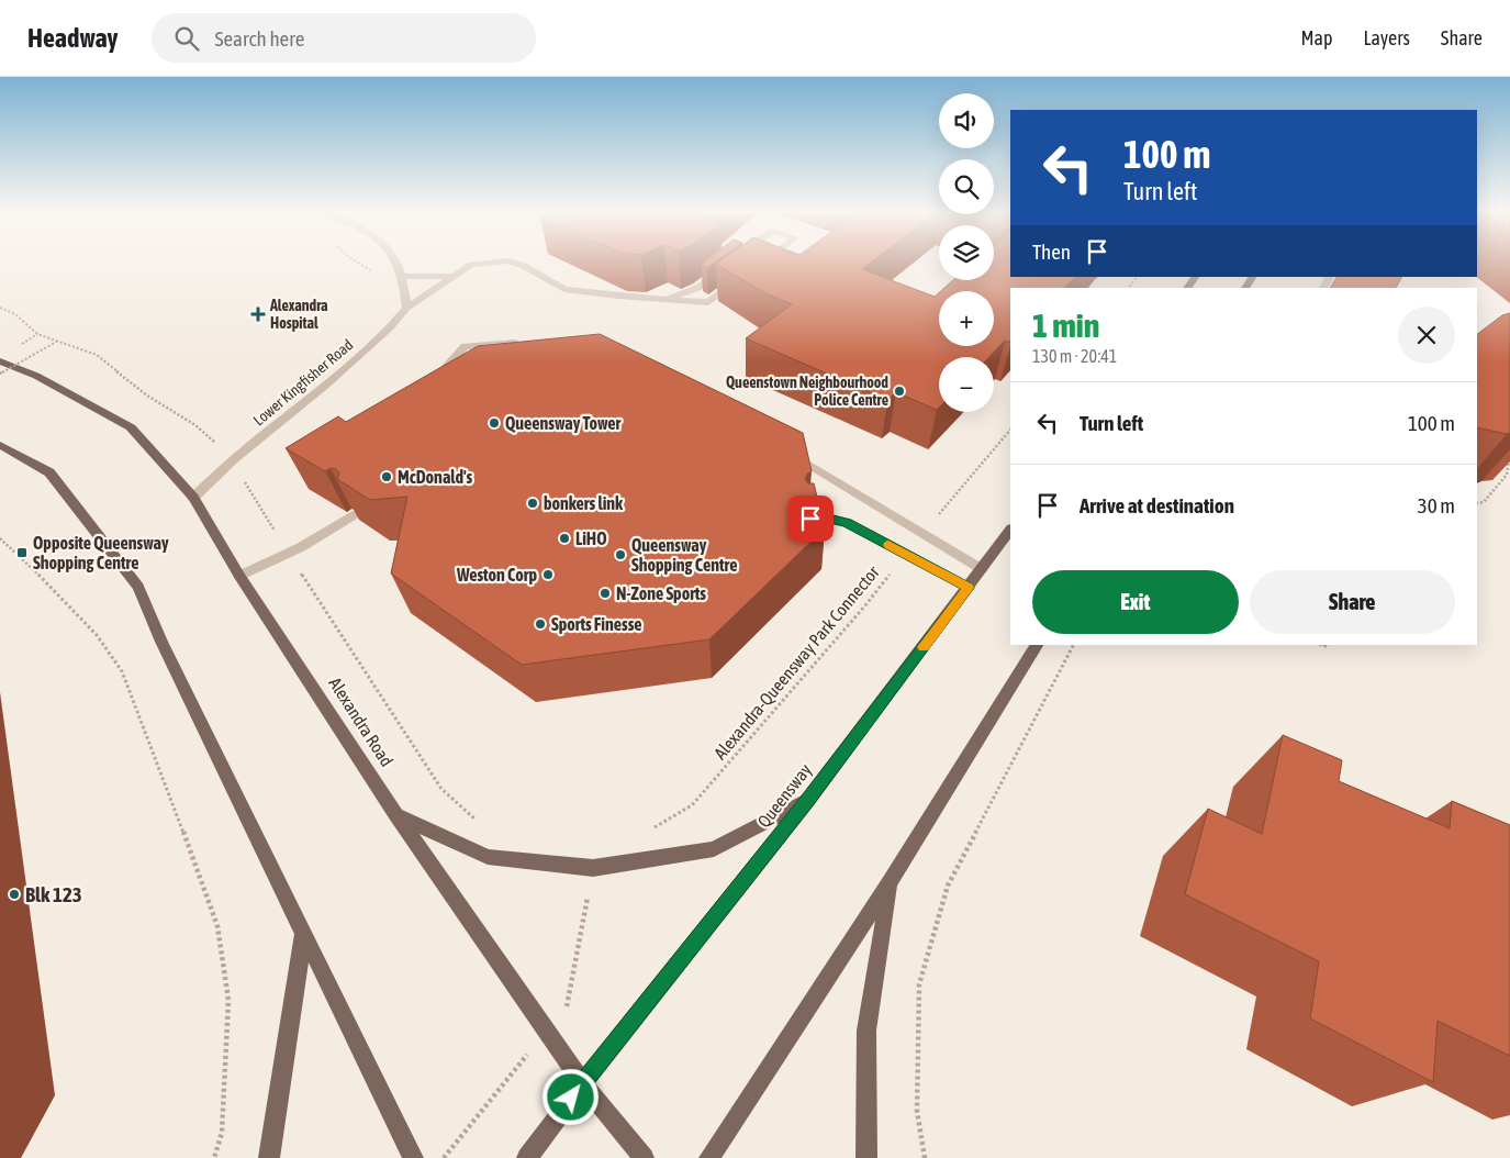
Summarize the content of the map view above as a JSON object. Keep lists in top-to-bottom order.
{
  "streets": {
    "main road": ["Alexandra Road", "Queensway"],
    "lane": ["Lower Kingfisher Road"],
    "path": ["Alexandra-Queensway Park Connector"]
  },
  "crossings": [
    ["Lower Kingfisher Road", "Alexandra Road"],
    ["Alexandra Road", "Queensway"]
  ],
  "places": {
    "health": ["Alexandra Hospital"],
    "other": [
      "Queenstown Neighbourhood Police Centre",
      "Queensway Tower",
      "McDonald's",
      "bonkers link",
      "LiHO",
      "Queensway Shopping Centre",
      "Weston Corp",
      "N-Zone Sports",
      "Sports Finesse",
      "Blk 123"
    ],
    "transit": ["Opposite Queensway Shopping Centre"]
  },
  "page": {
    "header": "Headway",
    "search": "Search here",
    "nav": ["Map", "Layers", "Share"],
    "map_buttons": ["+", "−"],
    "turn": ["100 m", "Turn left"],
    "then": "Then",
    "heading": ["1 min", "130 m · 20:41"],
    "list": [
      {
        "name": "Turn left",
        "value": "100 m"
      },
      {
        "name": "Arrive at destination",
        "value": "30 m"
      }
    ],
    "buttons": ["Exit", "Share"]
  }
}
